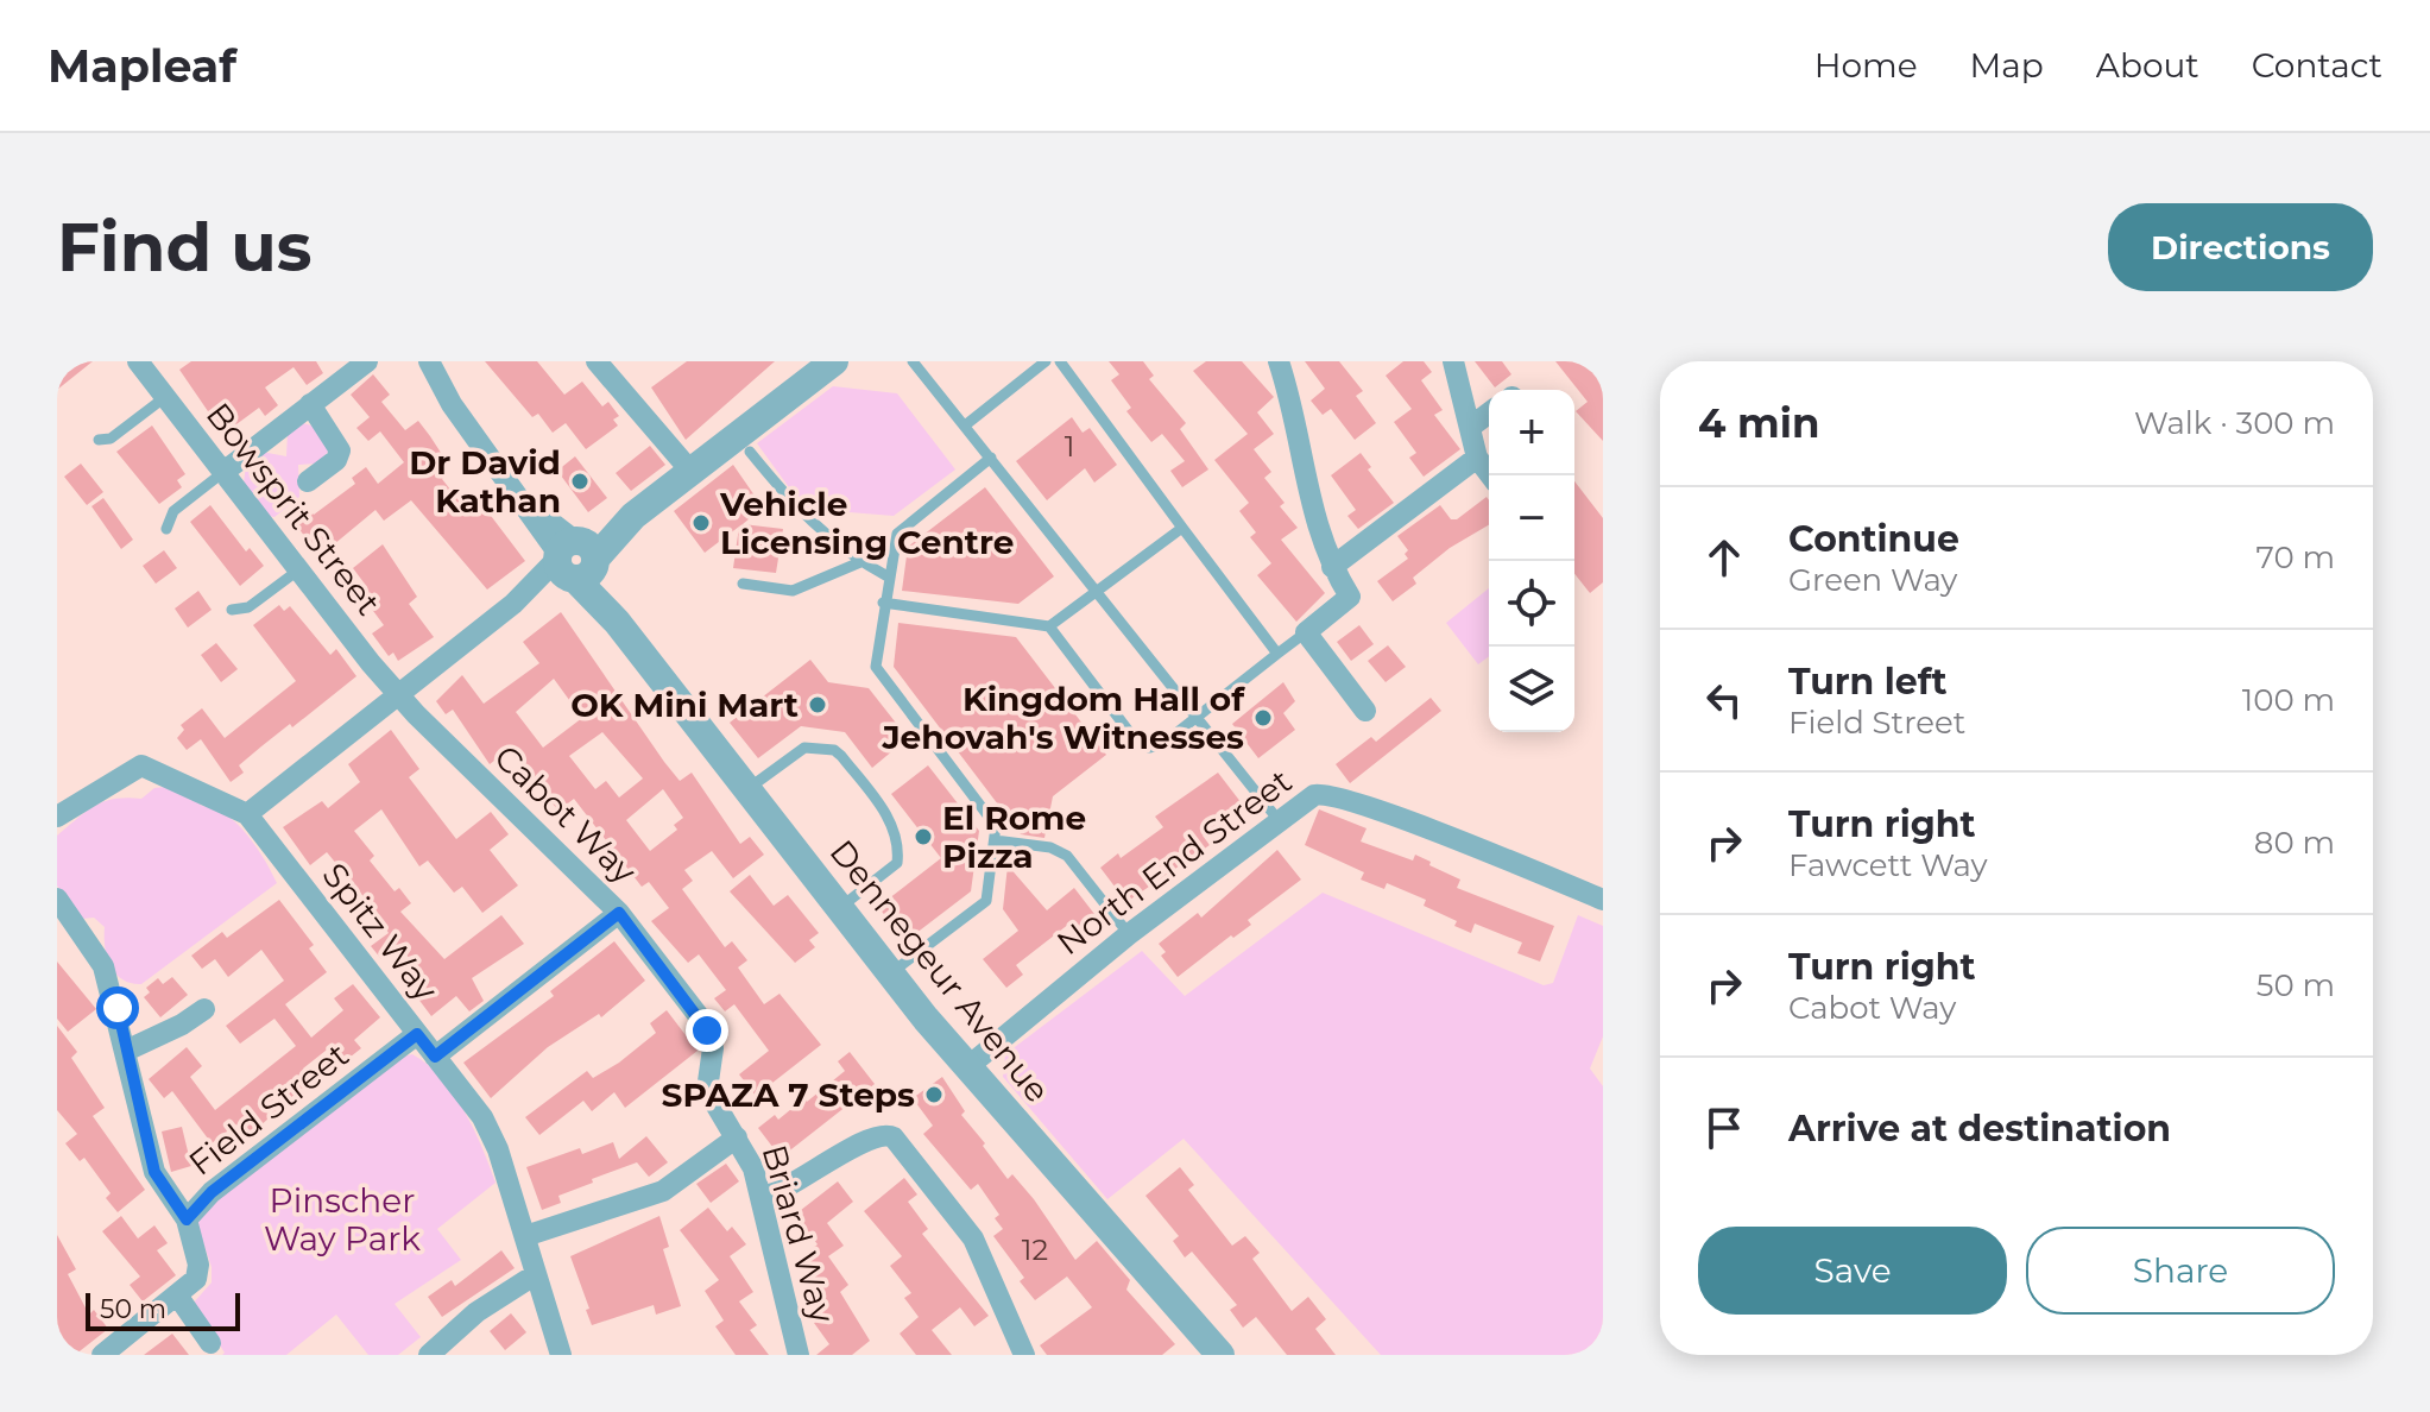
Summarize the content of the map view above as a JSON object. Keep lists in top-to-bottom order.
{
  "streets": {
    "street": [
      "Bowsprit Street",
      "Cabot Way",
      "North End Street",
      "Spitz Way",
      "Dennegeur Avenue",
      "Field Street",
      "Briard Way"
    ]
  },
  "crossings": [
    ["Bowsprit Street", "Cabot Way"],
    ["Cabot Way", "Briard Way"],
    ["North End Street", "Dennegeur Avenue"],
    ["Spitz Way", "Field Street"],
    ["Spitz Way", "Briard Way"]
  ],
  "parks": ["Pinscher Way Park"],
  "places": [
    "Dr David Kathan",
    "Vehicle Licensing Centre",
    "OK Mini Mart",
    "Kingdom Hall of Jehovah's Witnesses",
    "El Rome Pizza",
    "SPAZA 7 Steps"
  ],
  "house_numbers": ["1", "12"],
  "scale_bar": "50 m",
  "page": {
    "header": "Mapleaf",
    "nav": [
      "Home",
      "Map",
      "About",
      "Contact"
    ],
    "buttons": [
      "Directions",
      ["Save", "Share"]
    ],
    "title": "Find us",
    "heading": ["4 min", "Walk · 300 m"],
    "map_buttons": ["+", "−"],
    "list": [
      ["Continue", "Green Way", "70 m"],
      ["Turn left", "Field Street", "100 m"],
      ["Turn right", "Fawcett Way", "80 m"],
      ["Turn right", "Cabot Way", "50 m"],
      "Arrive at destination"
    ],
    "scale": "50 m"
  }
}
